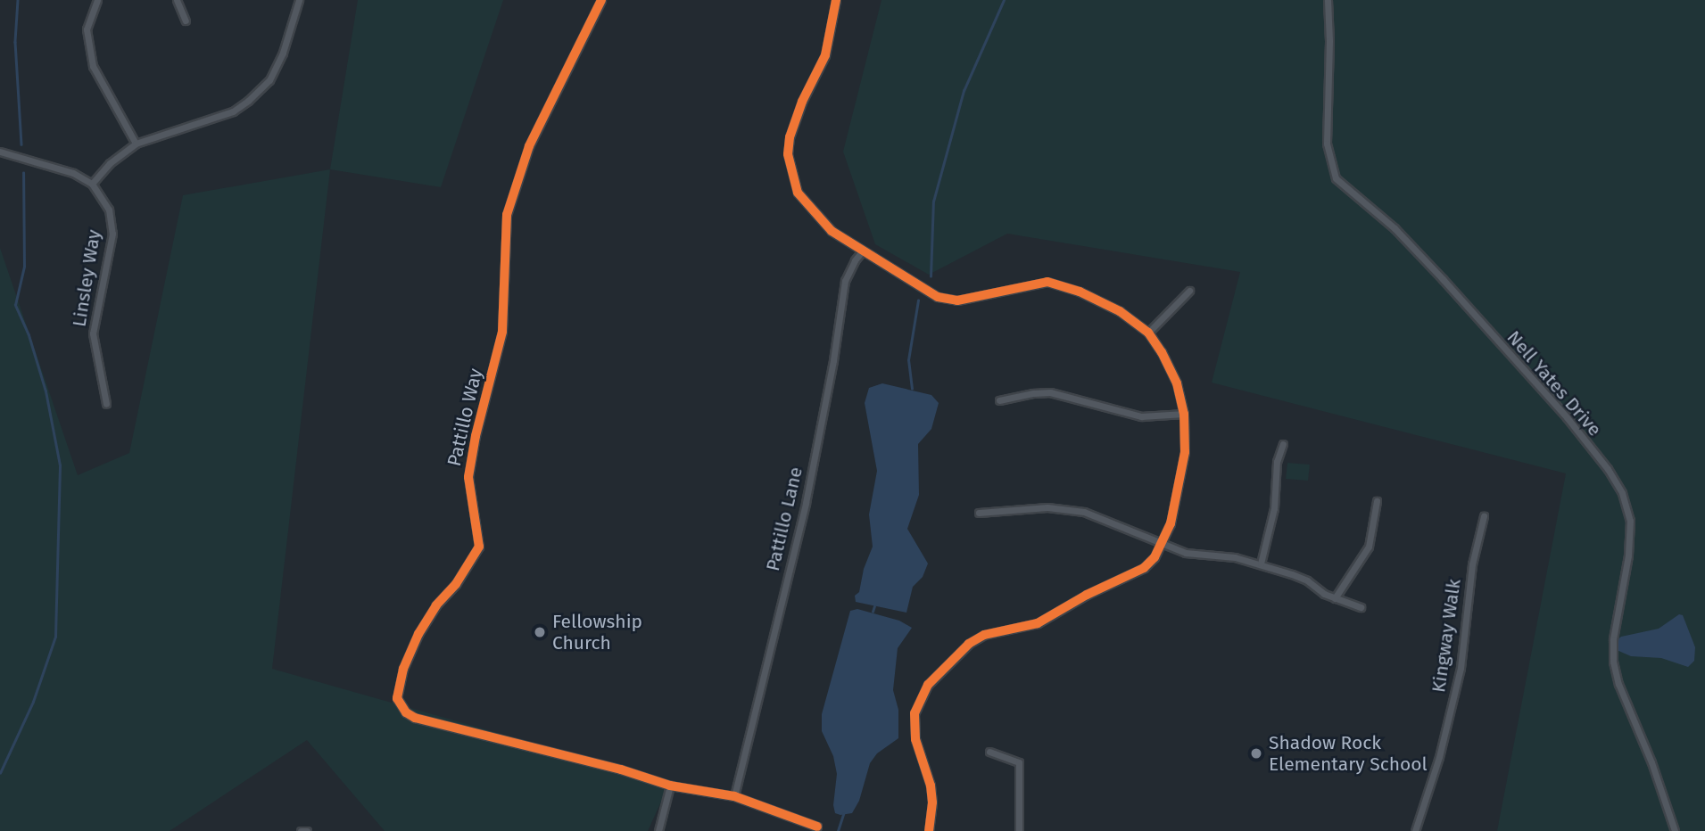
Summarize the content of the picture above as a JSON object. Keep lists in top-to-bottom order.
{
  "streets": {
    "street": [
      "Linsley Way",
      "Nell Yates Drive",
      "Pattillo Way",
      "Pattillo Lane",
      "Kingway Walk"
    ]
  },
  "places": ["Fellowship Church", "Shadow Rock Elementary School"]
}
